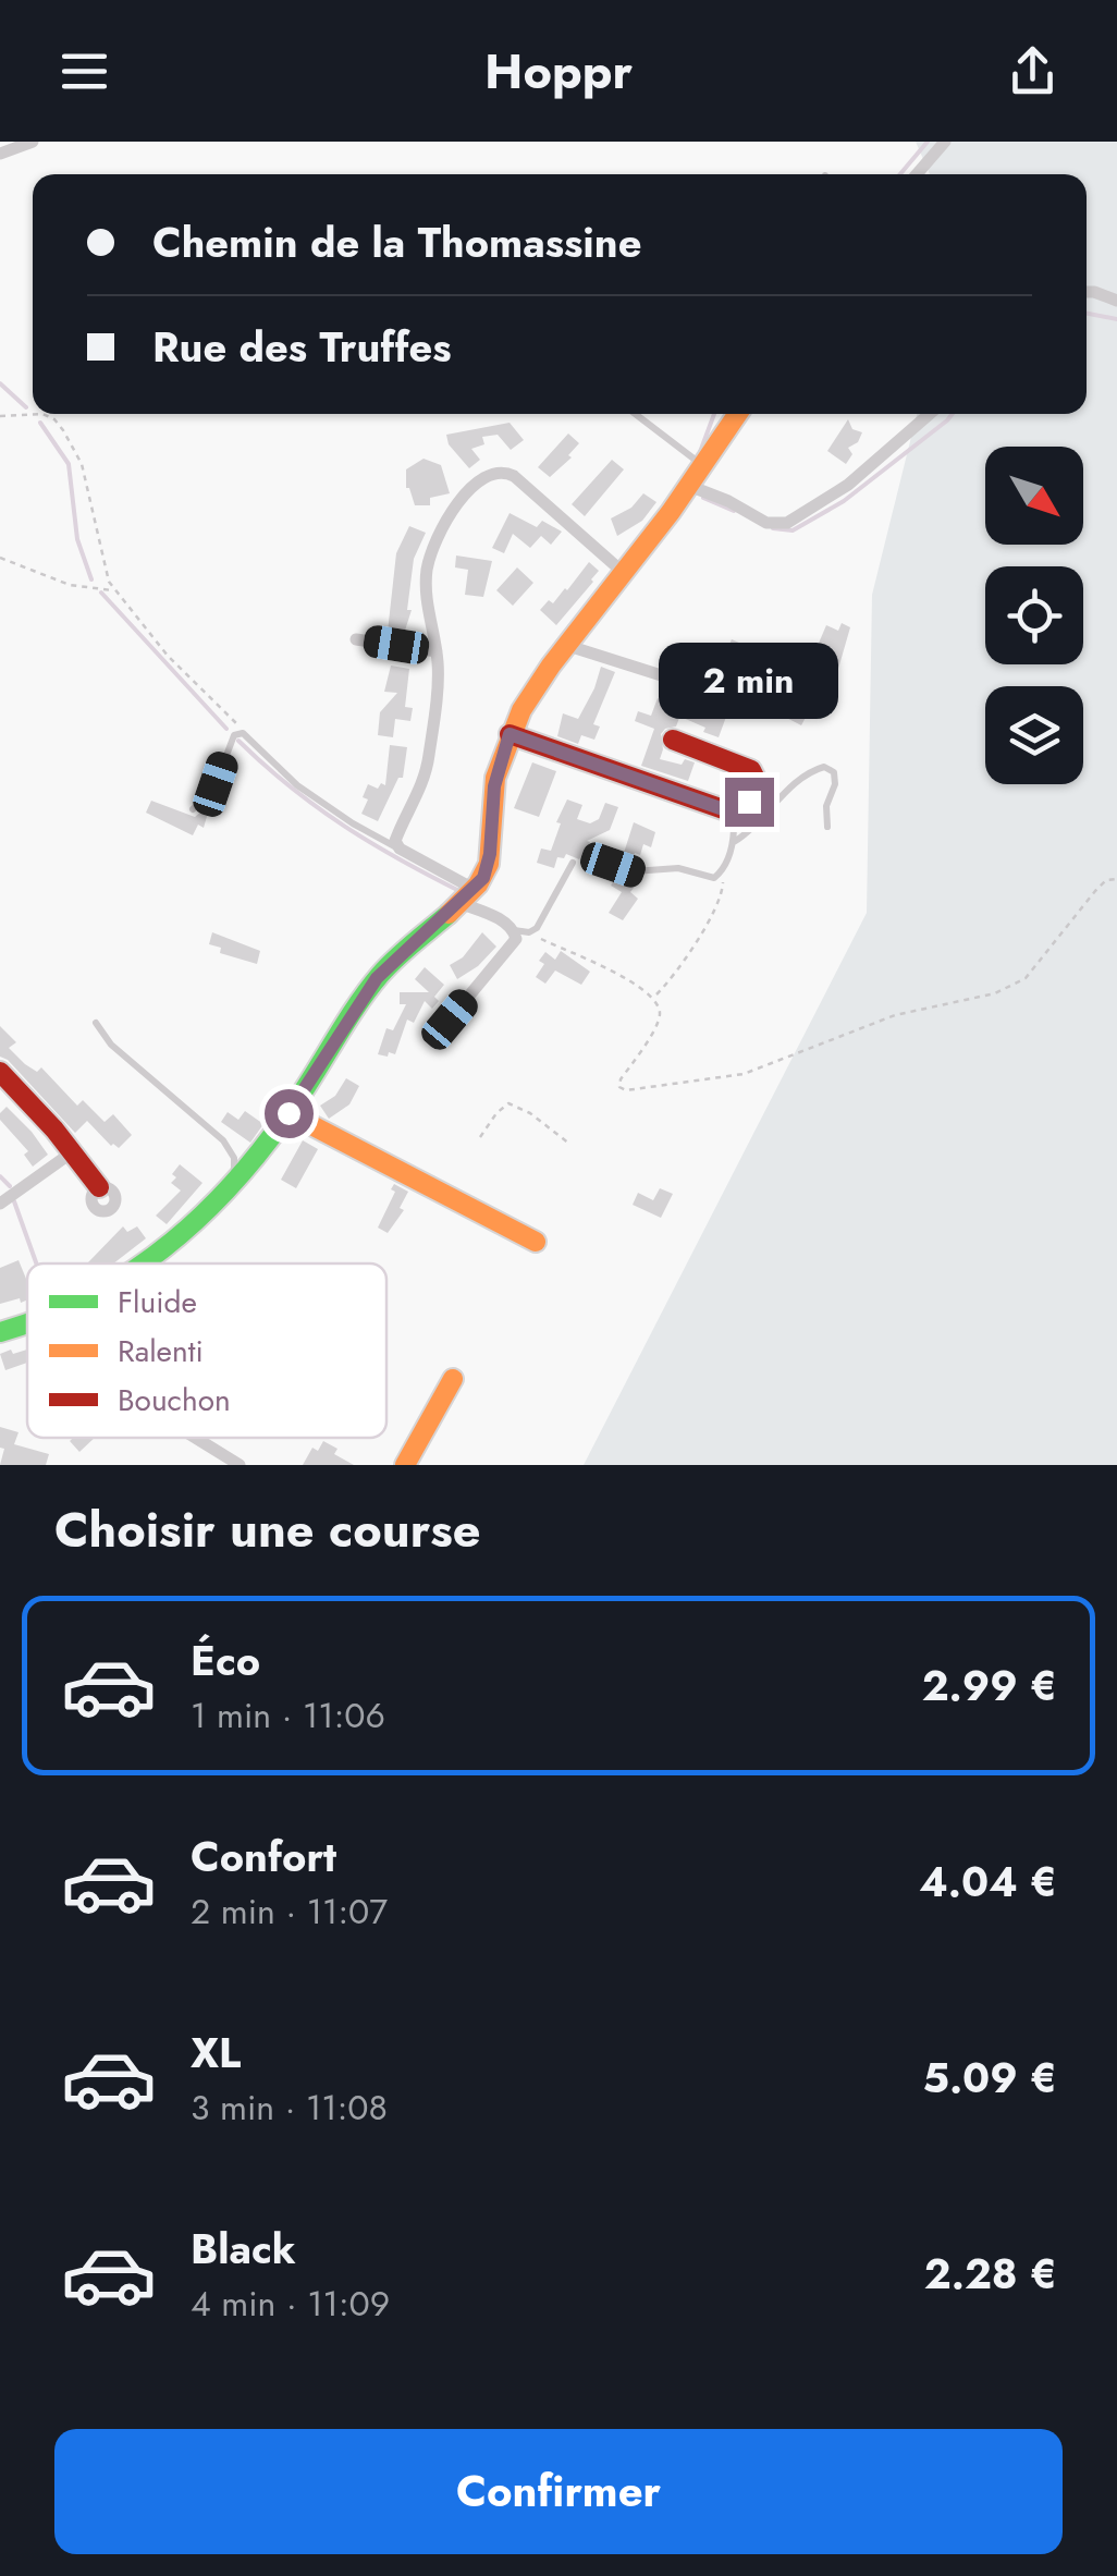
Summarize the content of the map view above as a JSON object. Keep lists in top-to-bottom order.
{
  "legend": ["Fluide", "Ralenti", "Bouchon"],
  "north": "bottom right",
  "page": {
    "header": "Hoppr",
    "banner": ["Chemin de la Thomassine", "Rue des Truffes"],
    "bubble": "2 min",
    "heading": "Choisir une course",
    "list": [
      {
        "name": "Éco",
        "note": "1 min · 11:06",
        "value": "2.99 €"
      },
      {
        "name": "Confort",
        "note": "2 min · 11:07",
        "value": "4.04 €"
      },
      {
        "name": "XL",
        "note": "3 min · 11:08",
        "value": "5.09 €"
      },
      {
        "name": "Black",
        "note": "4 min · 11:09",
        "value": "2.28 €"
      }
    ],
    "buttons": "Confirmer"
  }
}
